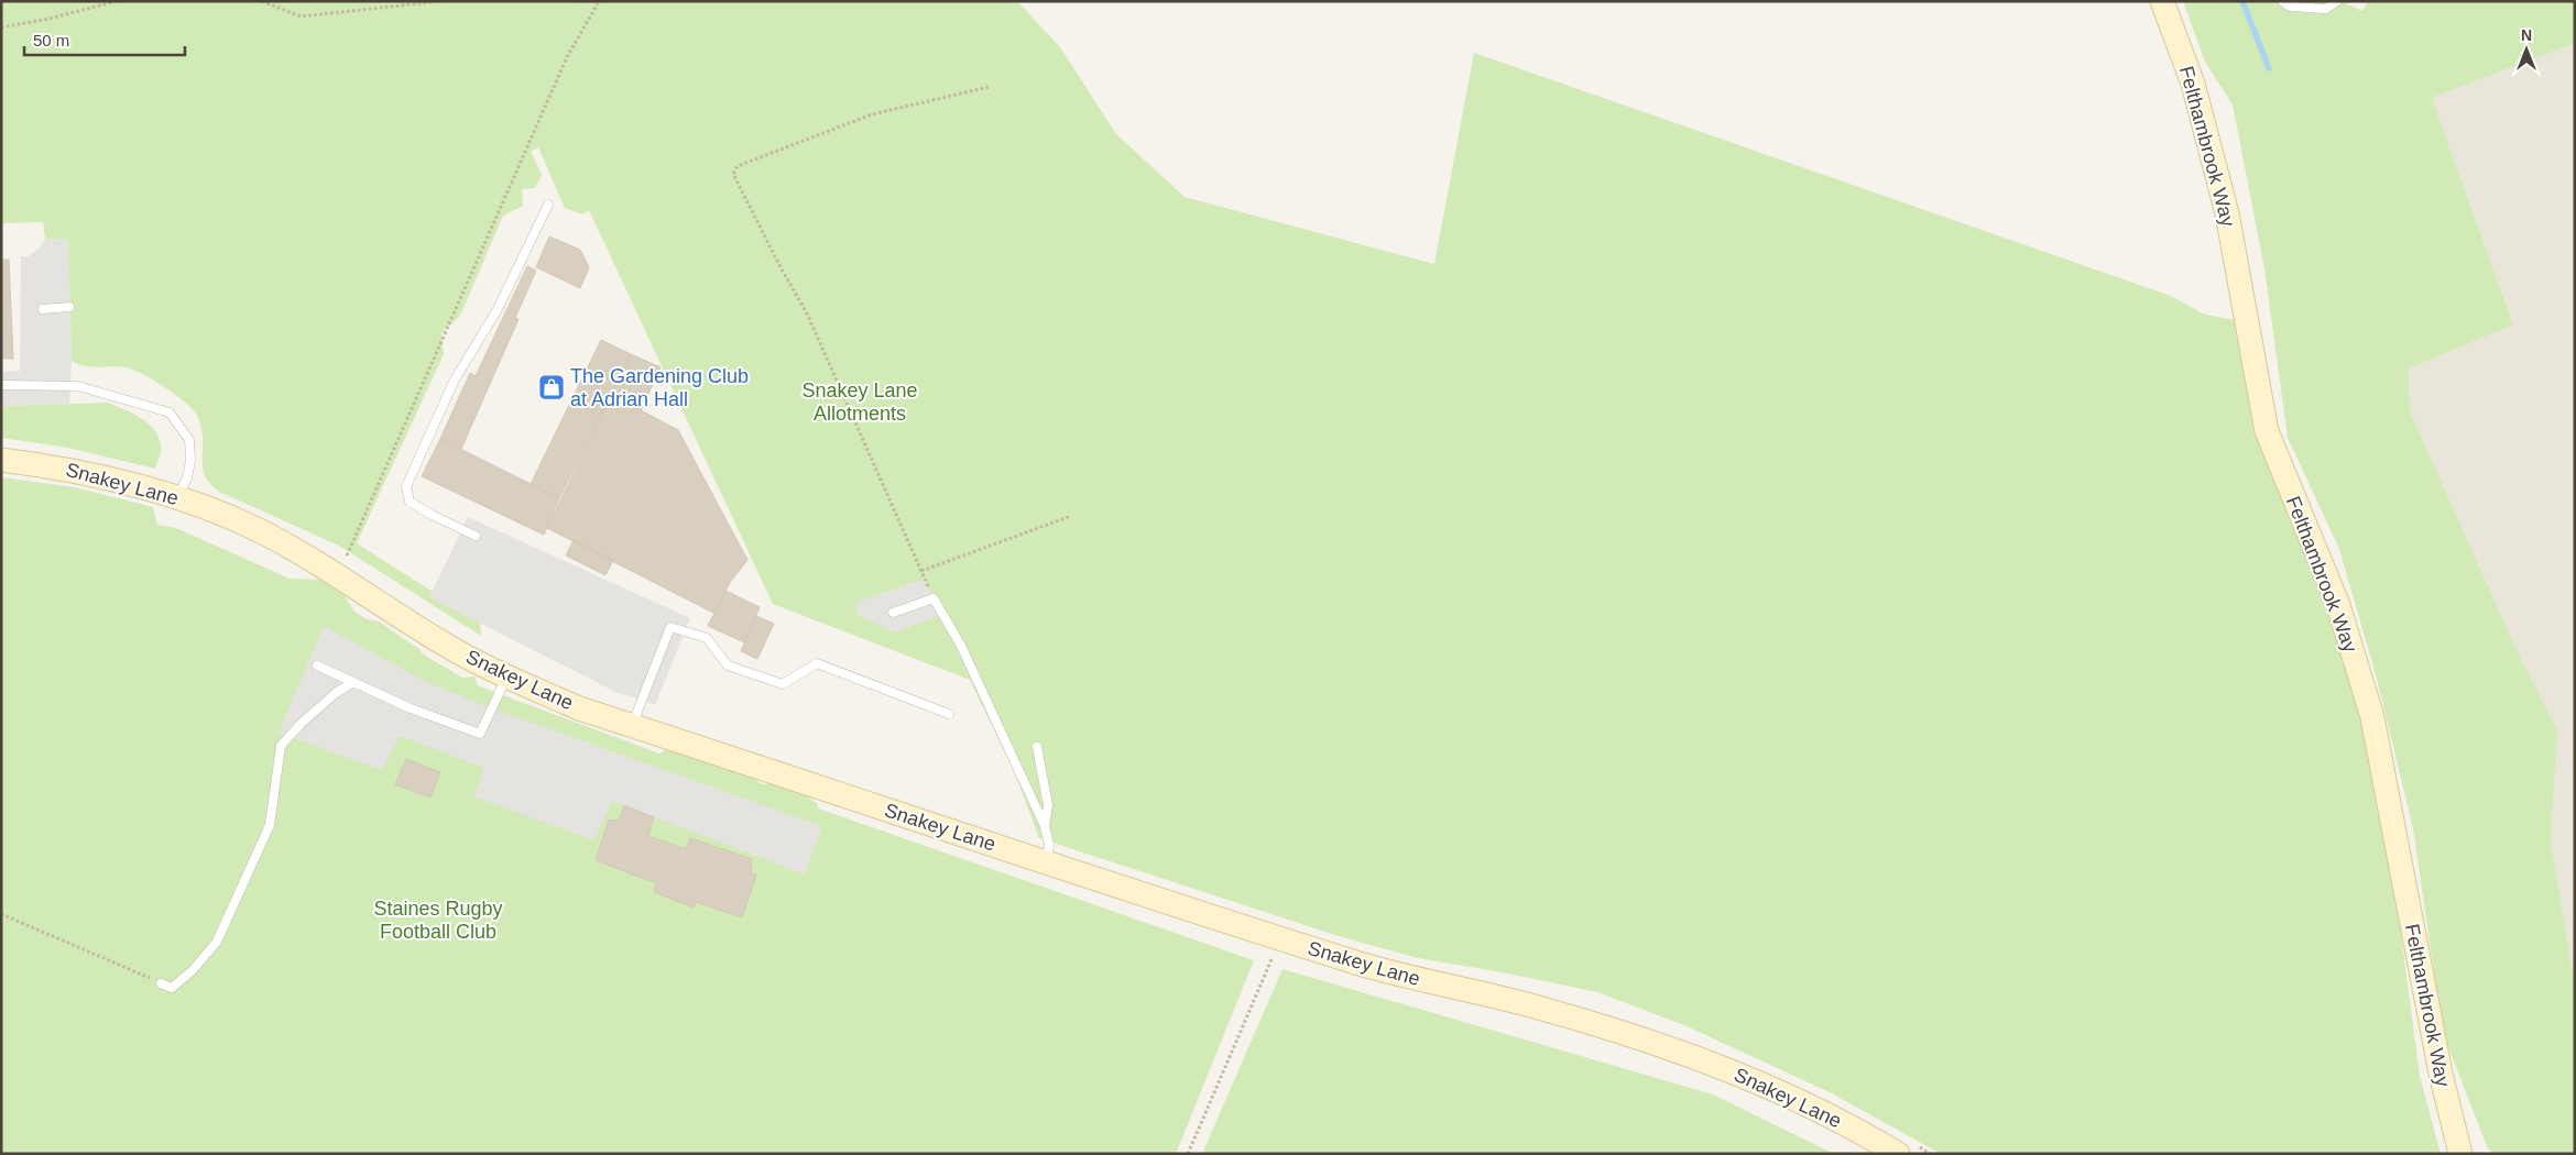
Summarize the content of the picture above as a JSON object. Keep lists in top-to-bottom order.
{
  "streets": {
    "street": ["Felthambrook Way", "Snakey Lane"]
  },
  "parks": ["Snakey Lane Allotments", "Staines Rugby Football Club"],
  "places": {
    "shop": ["The Gardening Club at Adrian Hall"]
  },
  "scale_bar": "50 m",
  "north": "top"
}
